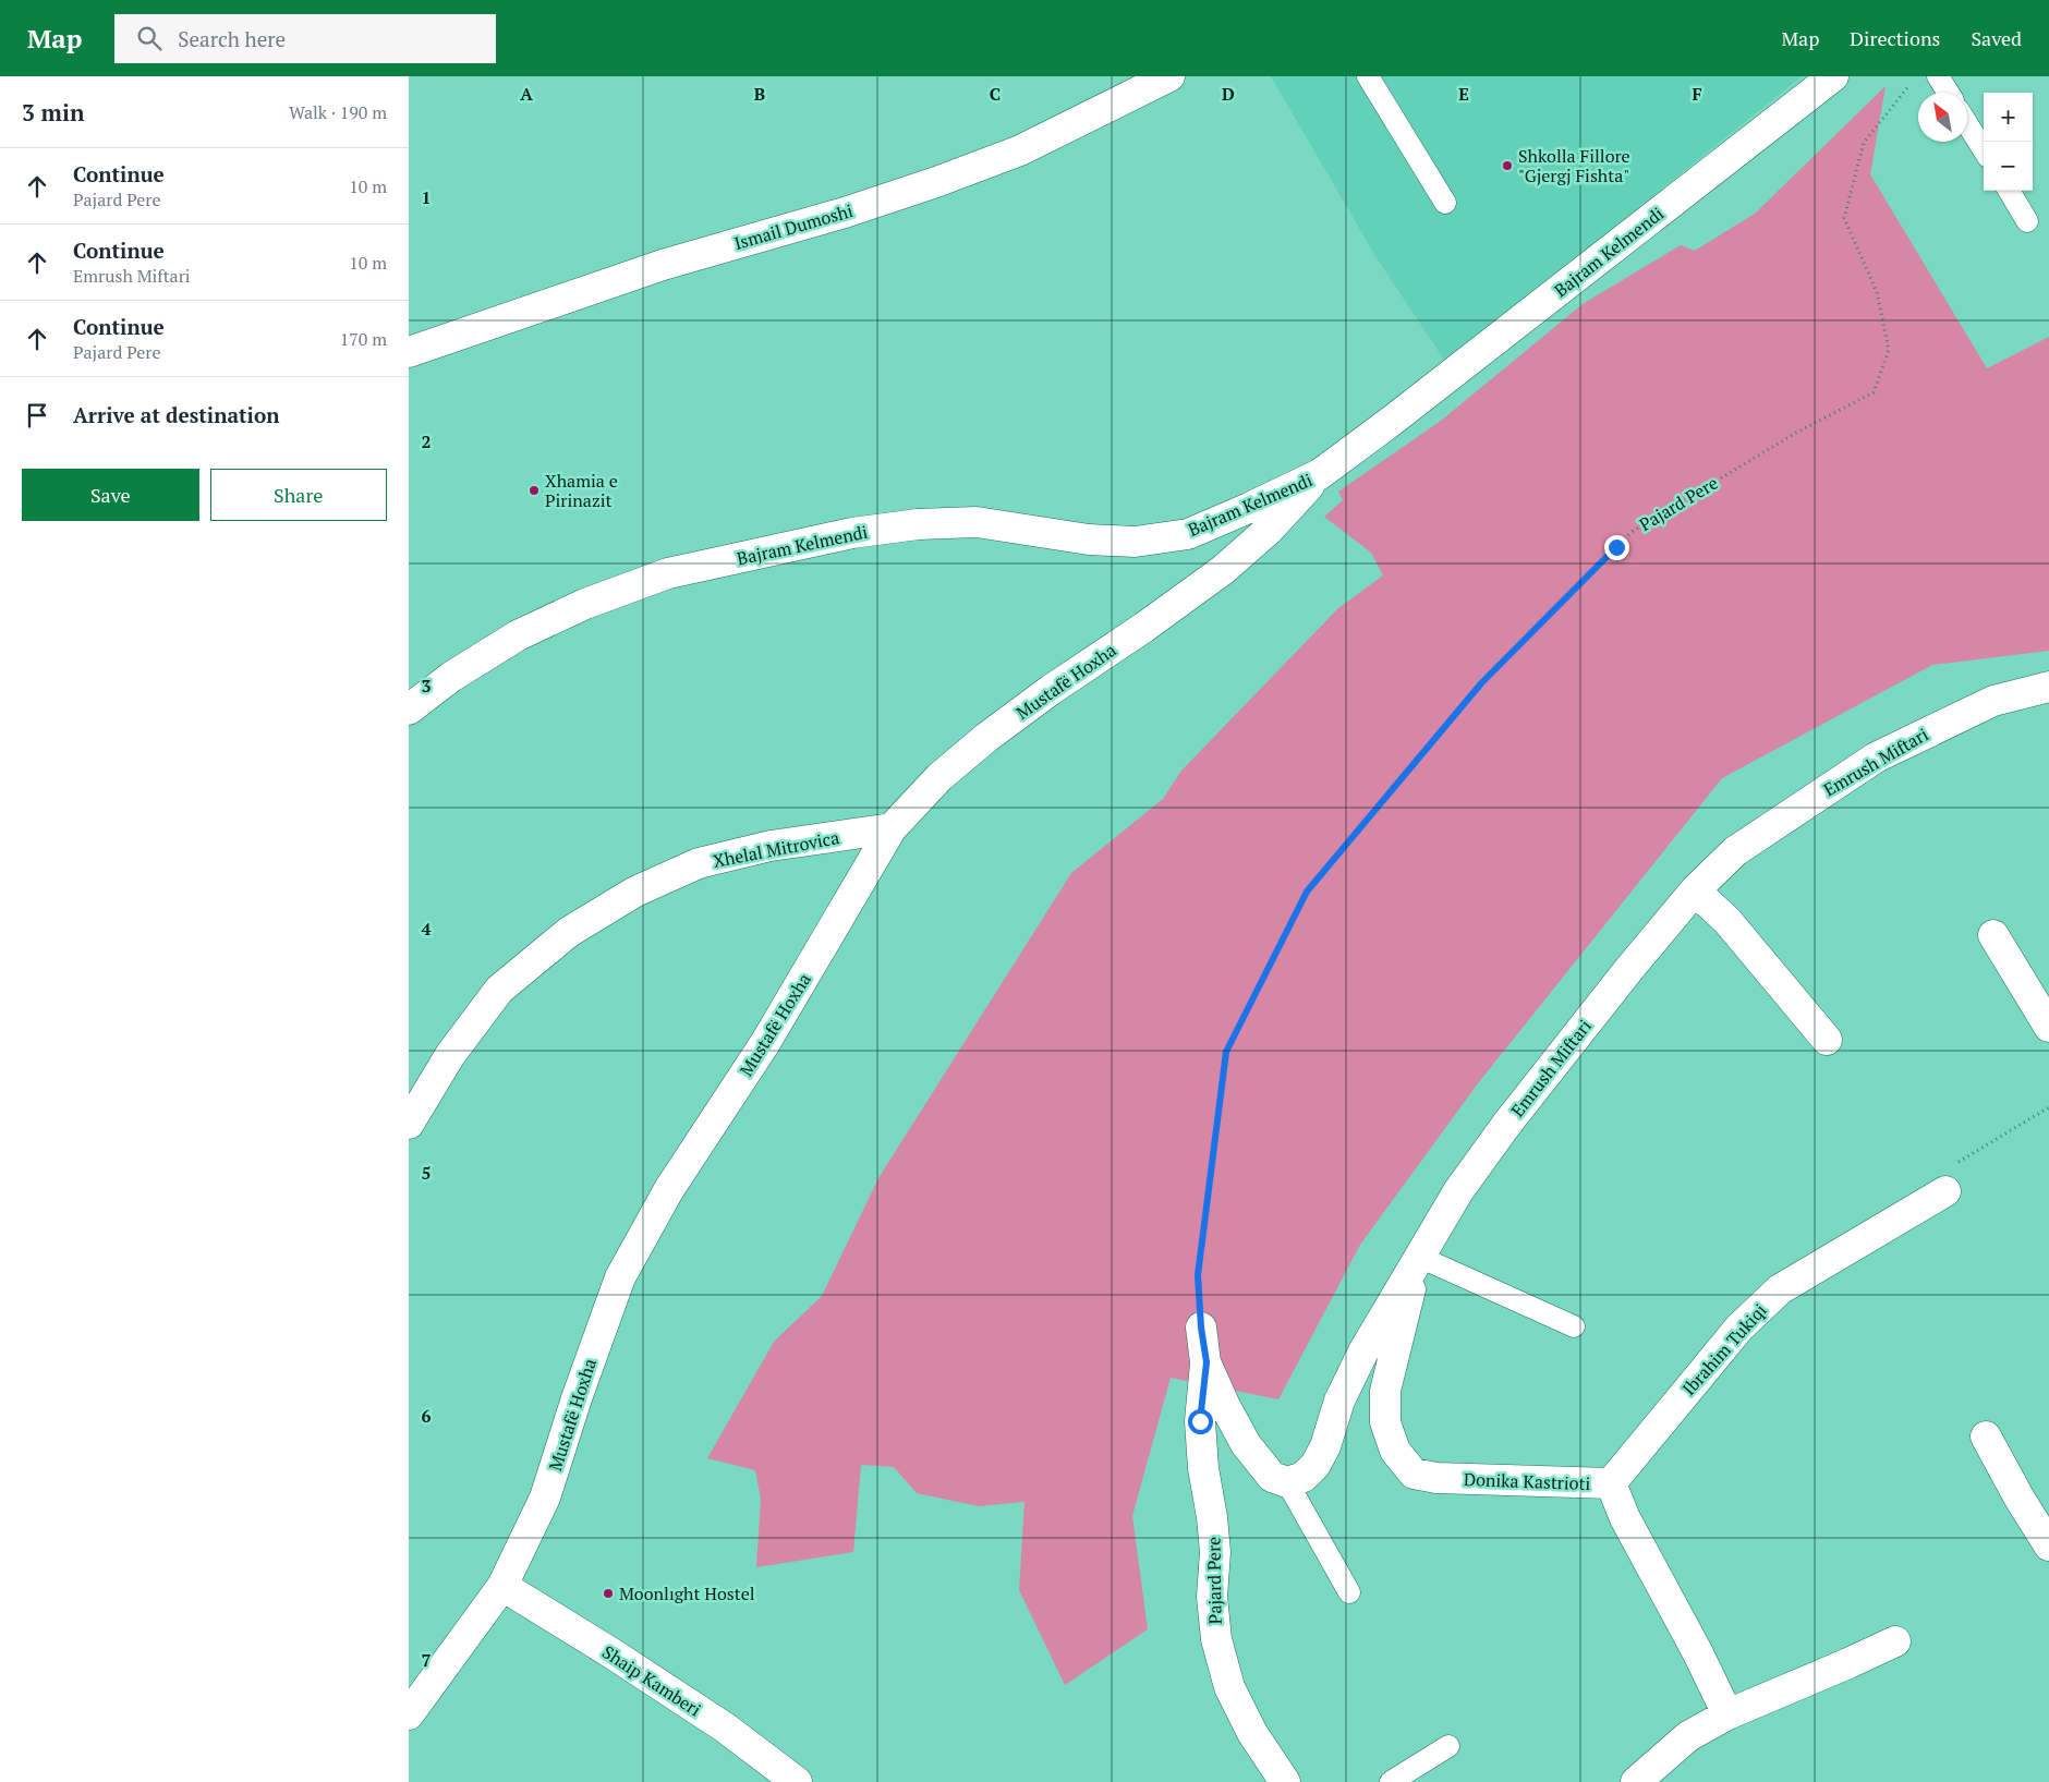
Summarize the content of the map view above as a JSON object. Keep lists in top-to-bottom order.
{
  "streets": {
    "street": [
      "Ismail Dumoshi",
      "Bajram Kelmendi",
      "Pajard Pere",
      "Mustafë Hoxha",
      "Emrush Miftari",
      "Xhelal Mitrovica",
      "Ibrahim Tukiqi",
      "Donika Kastrioti",
      "Shaip Kamberi"
    ]
  },
  "crossings": [
    ["Bajram Kelmendi", "Mustafë Hoxha"],
    ["Mustafë Hoxha", "Xhelal Mitrovica"],
    ["Mustafë Hoxha", "Shaip Kamberi"],
    ["Emrush Miftari", "Donika Kastrioti"],
    ["Ibrahim Tukiqi", "Donika Kastrioti"]
  ],
  "places": ["Shkolla Fillore \"Gjergj Fishta\"", "Xhamia e Pirinazit", "Moonlıght Hostel"],
  "north": "top left",
  "page": {
    "header": "Map",
    "search": "Search here",
    "nav": ["Map", "Directions", "Saved"],
    "heading": ["3 min", "Walk · 190 m"],
    "map_buttons": ["+", "−"],
    "list": [
      ["Continue", "Pajard Pere", "10 m"],
      ["Continue", "Emrush Miftari", "10 m"],
      ["Continue", "Pajard Pere", "170 m"],
      "Arrive at destination"
    ],
    "buttons": ["Save", "Share"]
  },
  "grid": {
    "columns": [
      "A",
      "B",
      "C",
      "D",
      "E",
      "F"
    ],
    "rows": [
      "1",
      "2",
      "3",
      "4",
      "5",
      "6",
      "7"
    ]
  }
}
